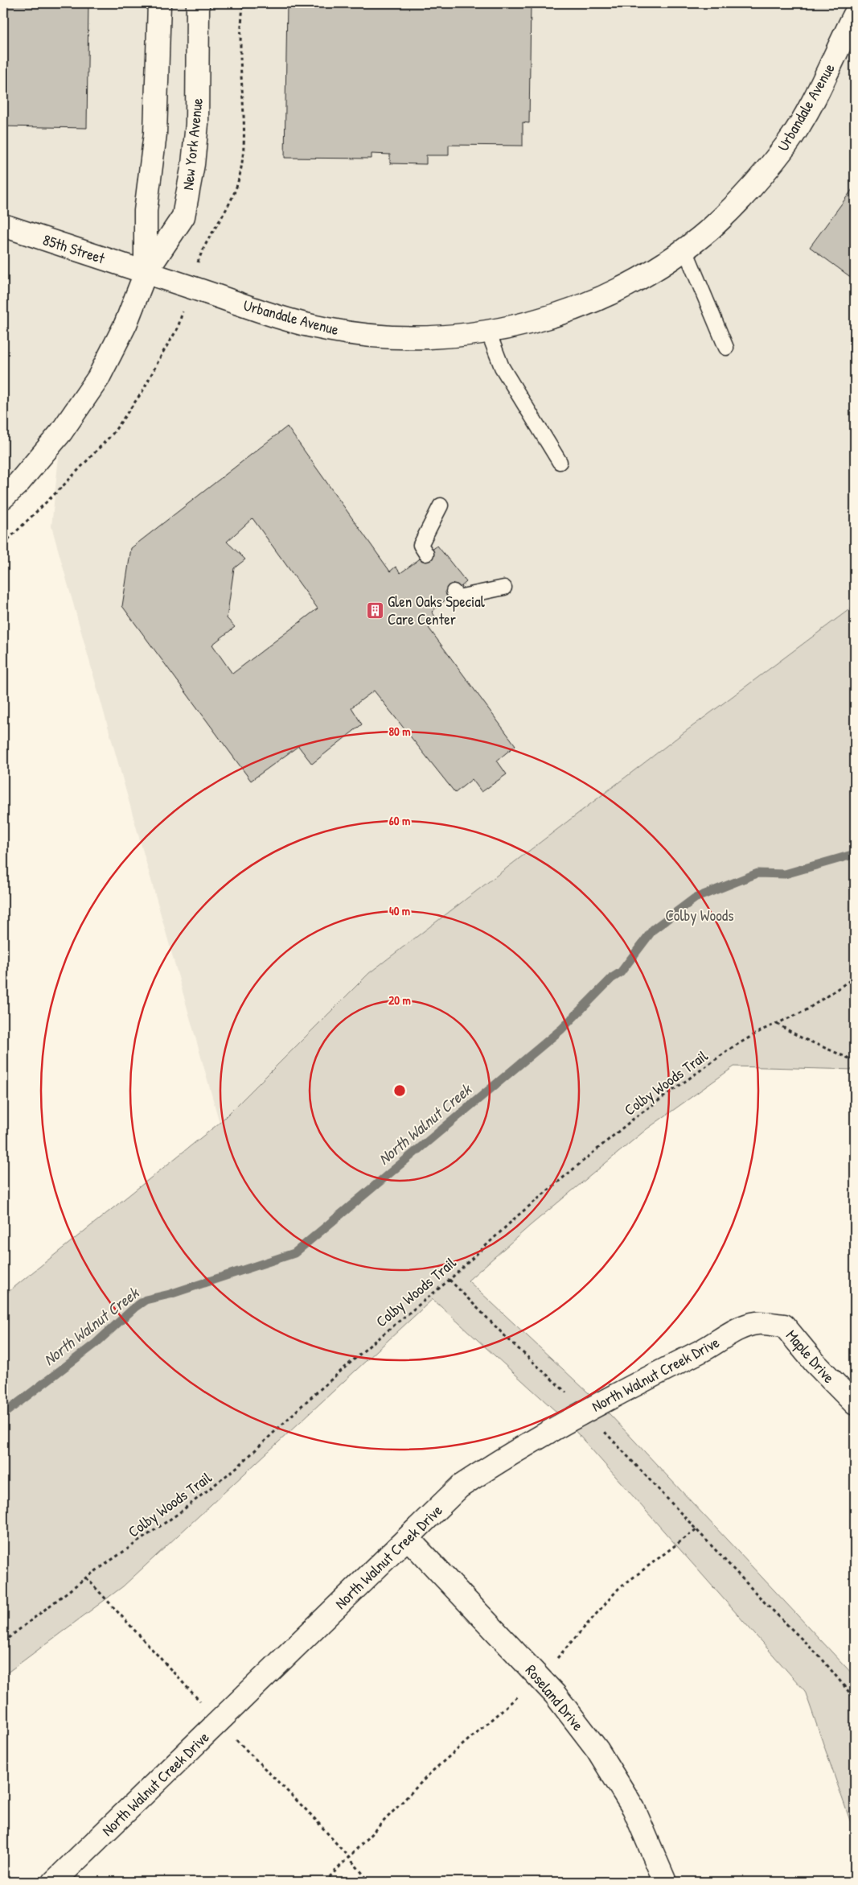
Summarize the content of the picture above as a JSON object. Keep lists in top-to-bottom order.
{
  "streets": {
    "street": [
      "Urbandale Avenue",
      "New York Avenue",
      "85th Street",
      "Maple Drive",
      "North Walnut Creek Drive",
      "Roseland Drive"
    ],
    "path": ["Colby Woods Trail"]
  },
  "crossings": [
    ["Urbandale Avenue", "New York Avenue"],
    ["Urbandale Avenue", "85th Street"],
    ["New York Avenue", "85th Street"],
    ["Maple Drive", "North Walnut Creek Drive"],
    ["North Walnut Creek Drive", "Roseland Drive"]
  ],
  "water": ["North Walnut Creek"],
  "parks": ["Colby Woods"],
  "places": {
    "building": ["Glen Oaks Special Care Center"]
  },
  "rings": [
    "80 m",
    "60 m",
    "40 m",
    "20 m"
  ]
}
